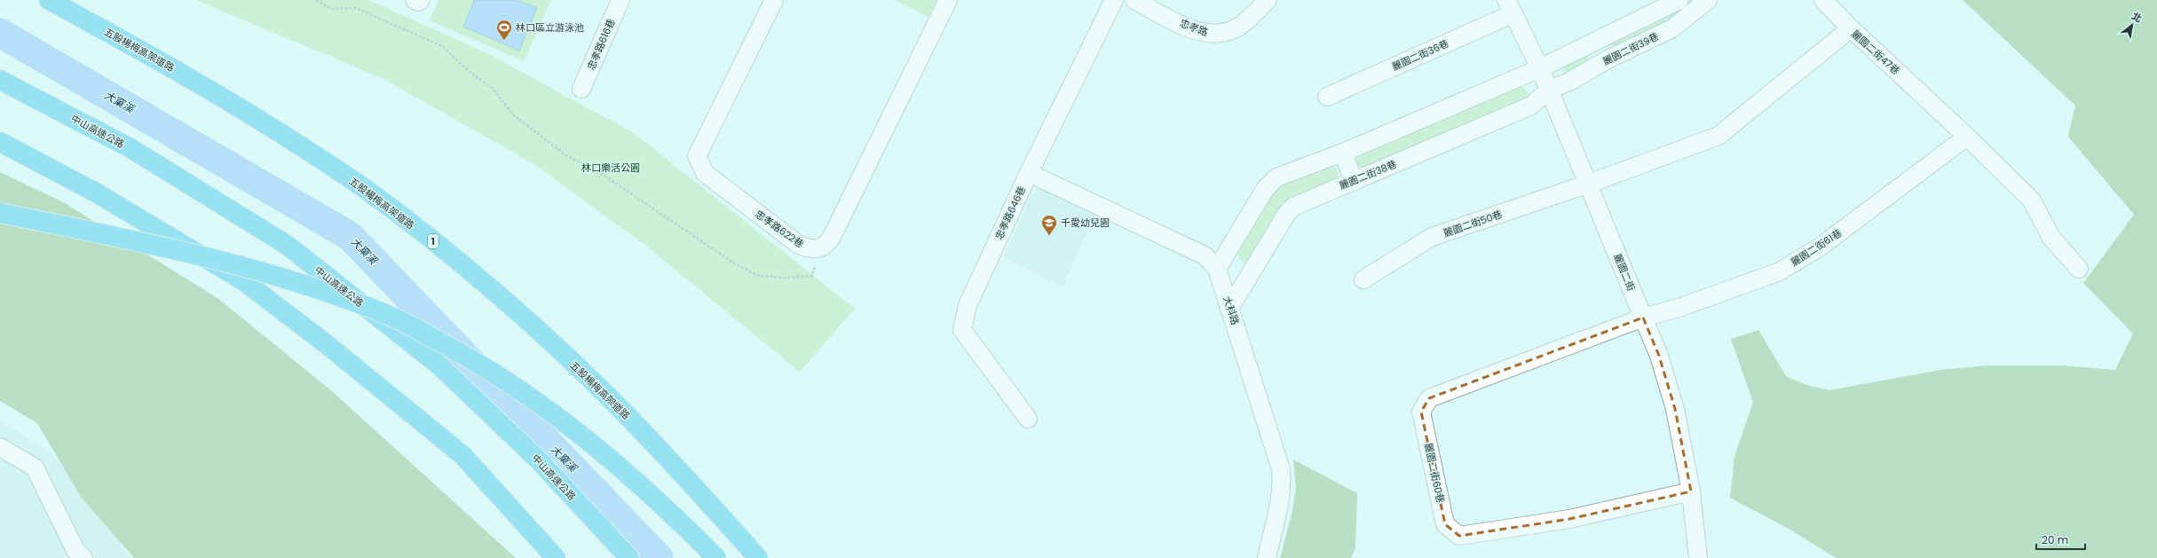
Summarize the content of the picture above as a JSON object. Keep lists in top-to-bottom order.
{
  "streets": {
    "highway": ["五股楊梅高架道路", "中山高速公路", "1"],
    "street": [
      "忠孝路",
      "忠孝路616巷",
      "麗園二街39巷",
      "麗園二街47巷",
      "麗園二街36巷",
      "麗園二街38巷",
      "忠孝路646巷",
      "麗園二街50巷",
      "忠孝路622巷",
      "麗園二街61巷",
      "麗園二街",
      "大科路",
      "麗園二街60巷"
    ]
  },
  "crossings": [
    ["麗園二街39巷", "麗園二街38巷"],
    ["麗園二街39巷", "麗園二街"],
    ["麗園二街47巷", "麗園二街50巷"],
    ["麗園二街47巷", "麗園二街61巷"],
    ["麗園二街47巷", "麗園二街"],
    ["麗園二街36巷", "麗園二街"],
    ["麗園二街38巷", "麗園二街"],
    ["麗園二街38巷", "大科路"],
    ["忠孝路646巷", "大科路"],
    ["麗園二街50巷", "麗園二街"],
    ["麗園二街61巷", "麗園二街"],
    ["麗園二街61巷", "麗園二街60巷"],
    ["麗園二街", "麗園二街60巷"]
  ],
  "water": ["大窠溪"],
  "parks": ["林口樂活公園"],
  "places": {
    "sports": ["林口區立游泳池"],
    "school or university": ["千愛幼兒園"]
  },
  "scale_bar": "20 m",
  "north": "top right"
}
